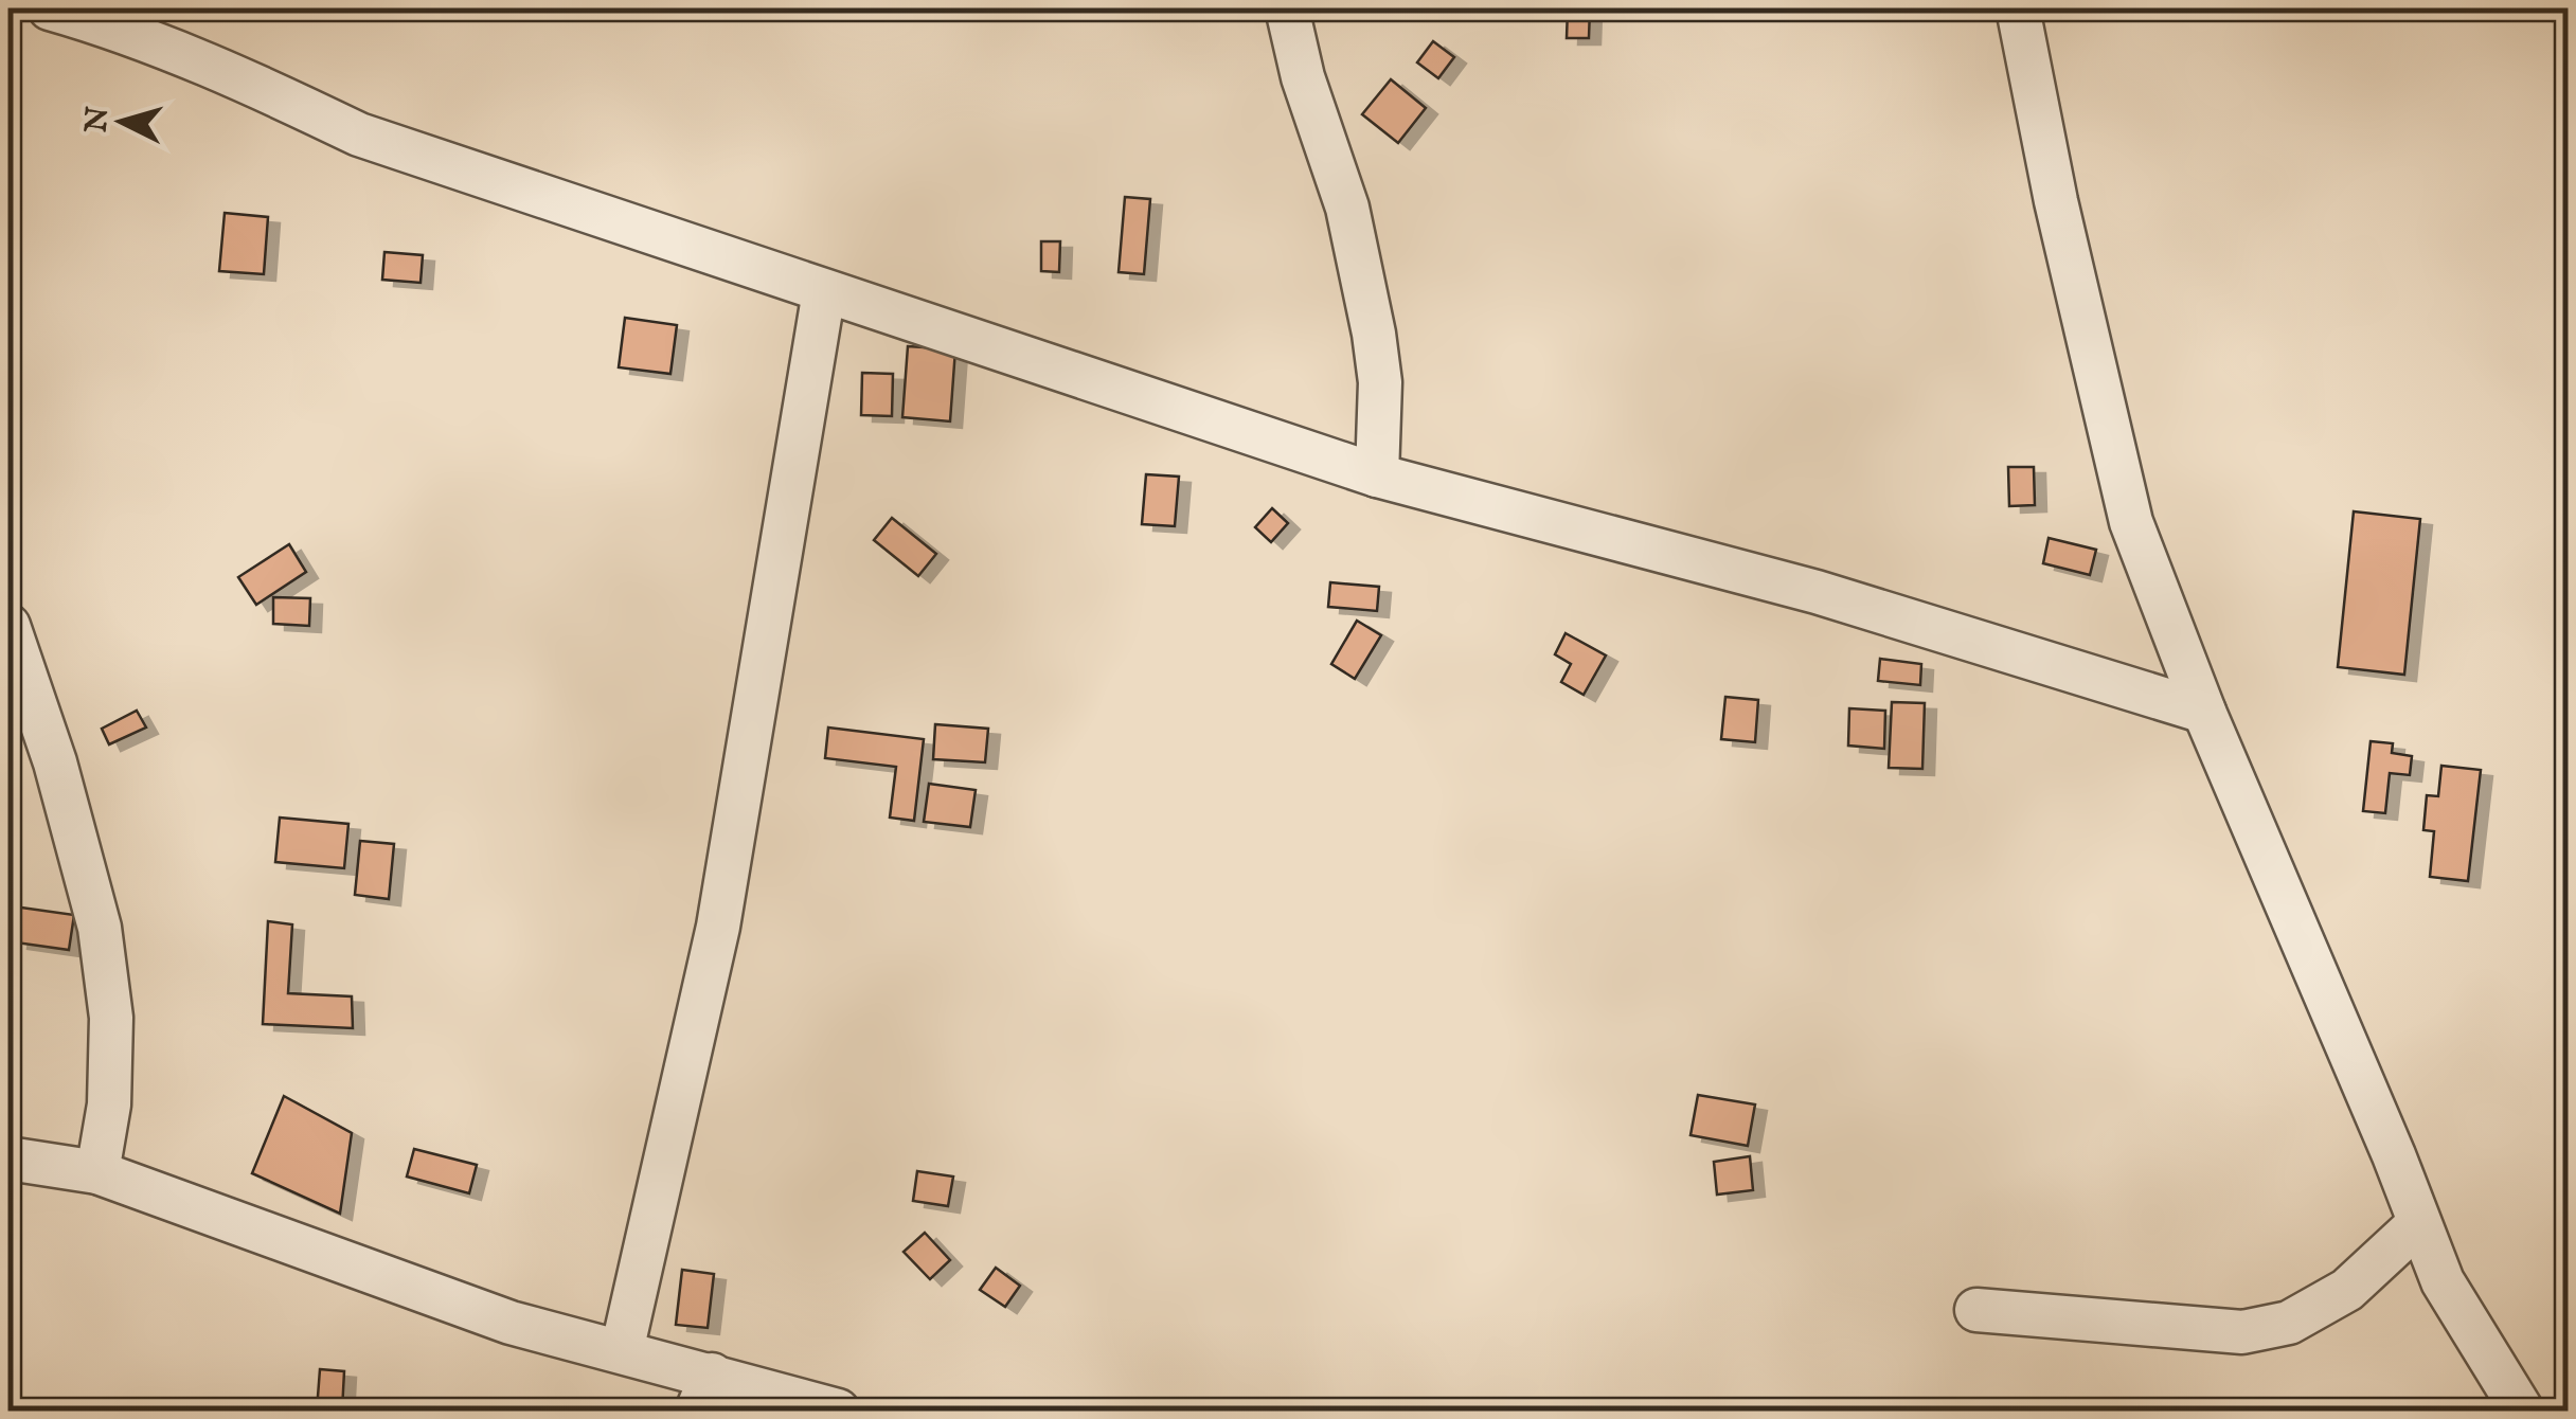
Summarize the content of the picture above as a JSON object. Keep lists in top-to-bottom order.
{
  "north": "left"
}
